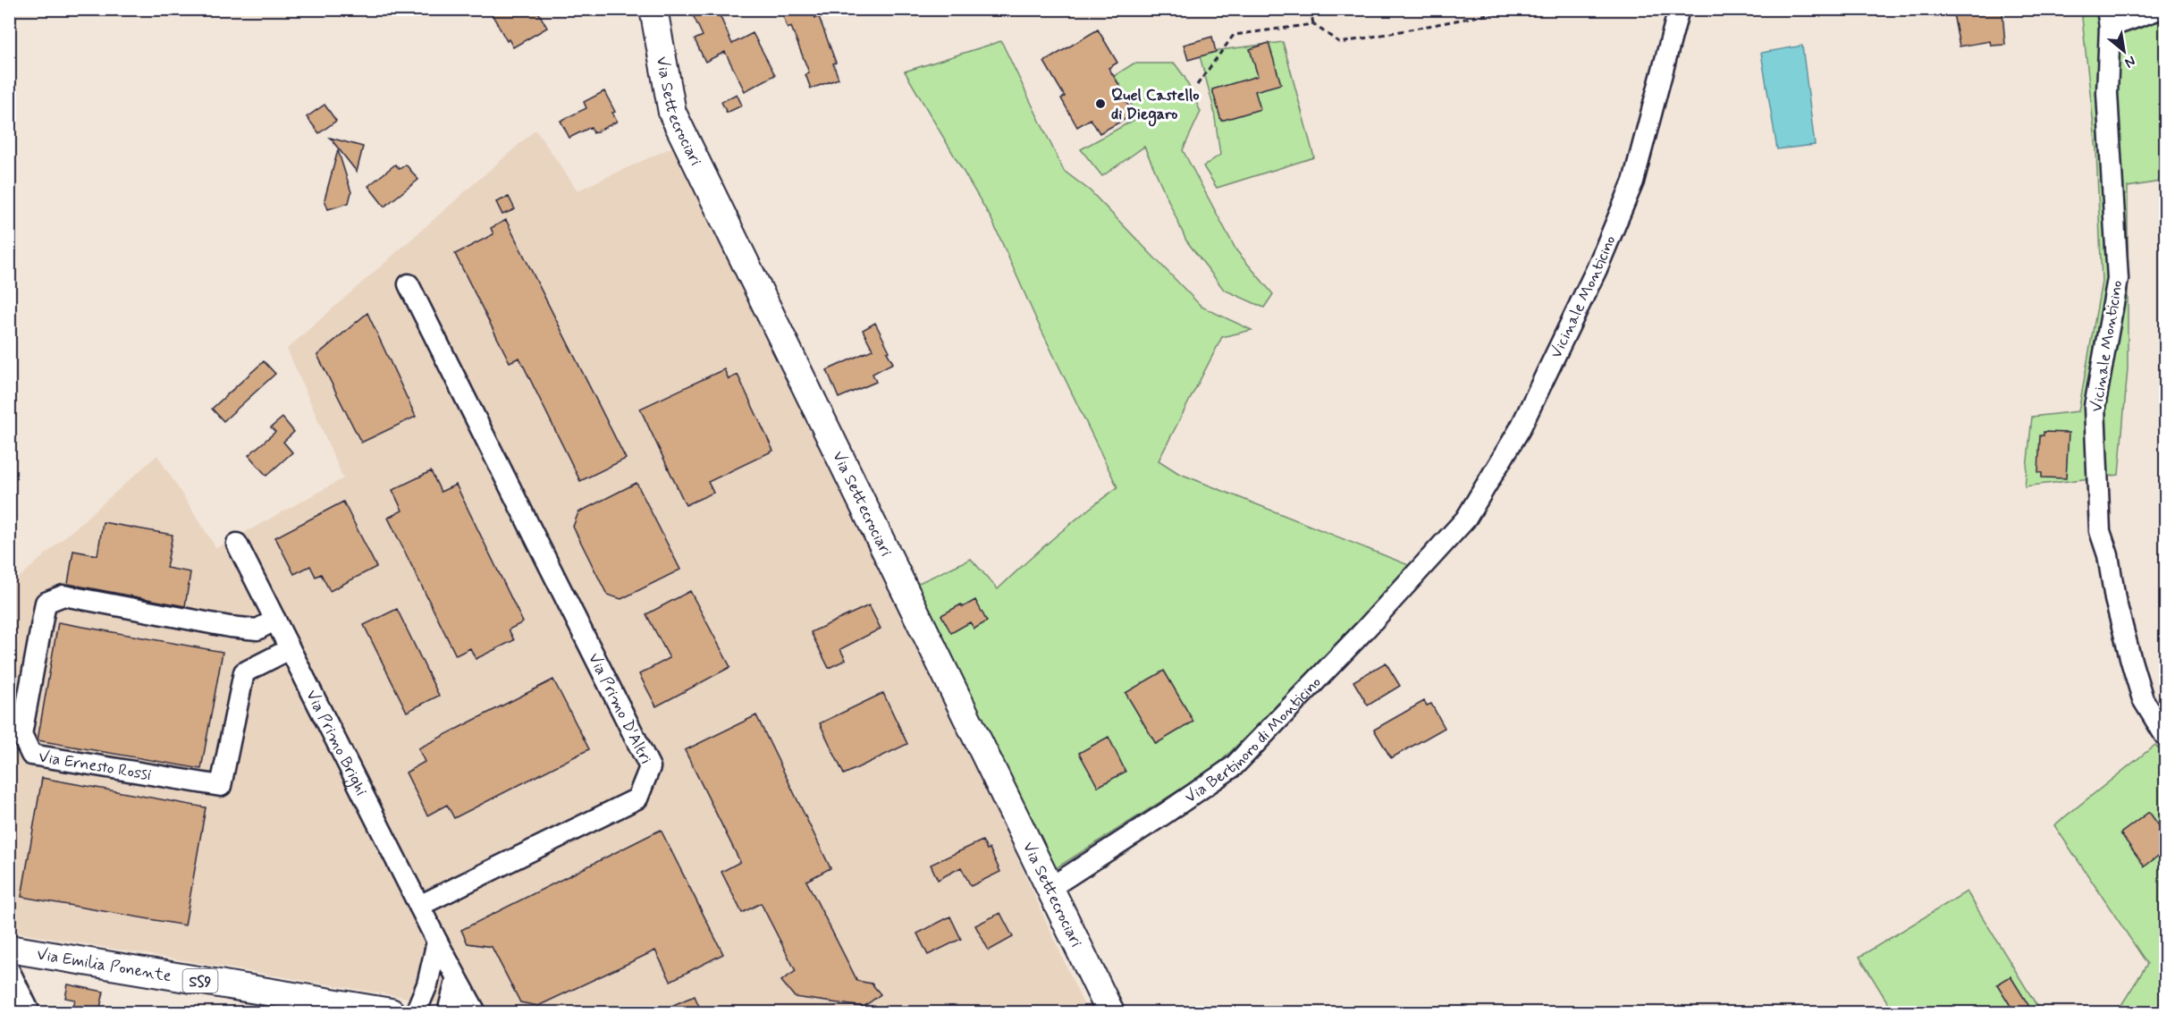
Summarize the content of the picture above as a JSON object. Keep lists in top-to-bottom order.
{
  "streets": {
    "main road": ["Via Settecrociari", "Via Emilia Ponente", "SS9"],
    "street": [
      "Vicinale Monticino",
      "Via Primo D'Altri",
      "Via Bertinoro di Monticino",
      "Via Primo Brighi",
      "Via Ernesto Rossi"
    ]
  },
  "crossings": [
    ["Via Settecrociari", "Via Bertinoro di Monticino"],
    ["Vicinale Monticino", "Via Bertinoro di Monticino"],
    ["Via Primo D'Altri", "Via Primo Brighi"],
    ["Via Primo Brighi", "Via Ernesto Rossi"]
  ],
  "places": ["Quel Castello di Diegaro"],
  "north": "bottom right"
}
